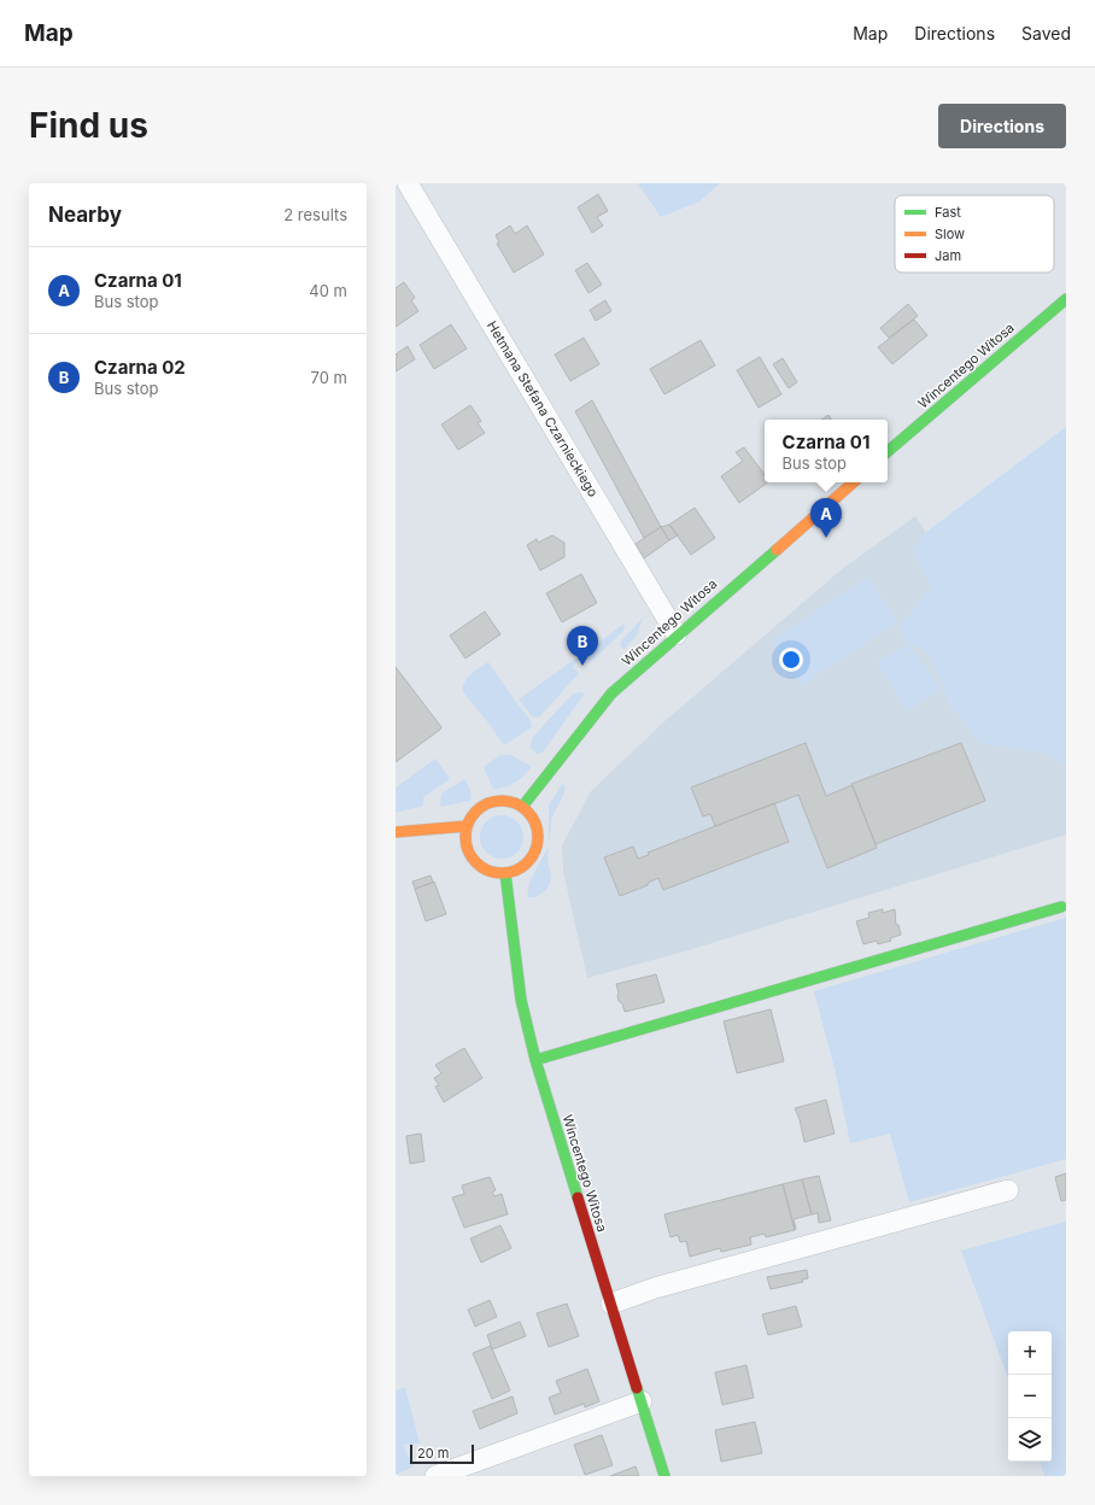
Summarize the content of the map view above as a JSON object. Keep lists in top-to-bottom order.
{
  "streets": {
    "main road": ["Wincentego Witosa"],
    "street": ["Hetmana Stefana Czarnieckiego"]
  },
  "crossings": [
    ["Wincentego Witosa", "Hetmana Stefana Czarnieckiego"]
  ],
  "legend": ["Fast", "Slow", "Jam"],
  "scale_bar": "20 m",
  "page": {
    "header": "Map",
    "nav": ["Map", "Directions", "Saved"],
    "buttons": "Directions",
    "title": "Find us",
    "heading": ["Nearby", "2 results"],
    "list": [
      {
        "mark": "A",
        "name": "Czarna 01",
        "note": "Bus stop",
        "value": "40 m"
      },
      {
        "mark": "B",
        "name": "Czarna 02",
        "note": "Bus stop",
        "value": "70 m"
      }
    ],
    "popup": ["Czarna 01", "Bus stop"],
    "pins": ["A", "B"],
    "map_buttons": ["+", "−"],
    "scale": "20 m"
  }
}
